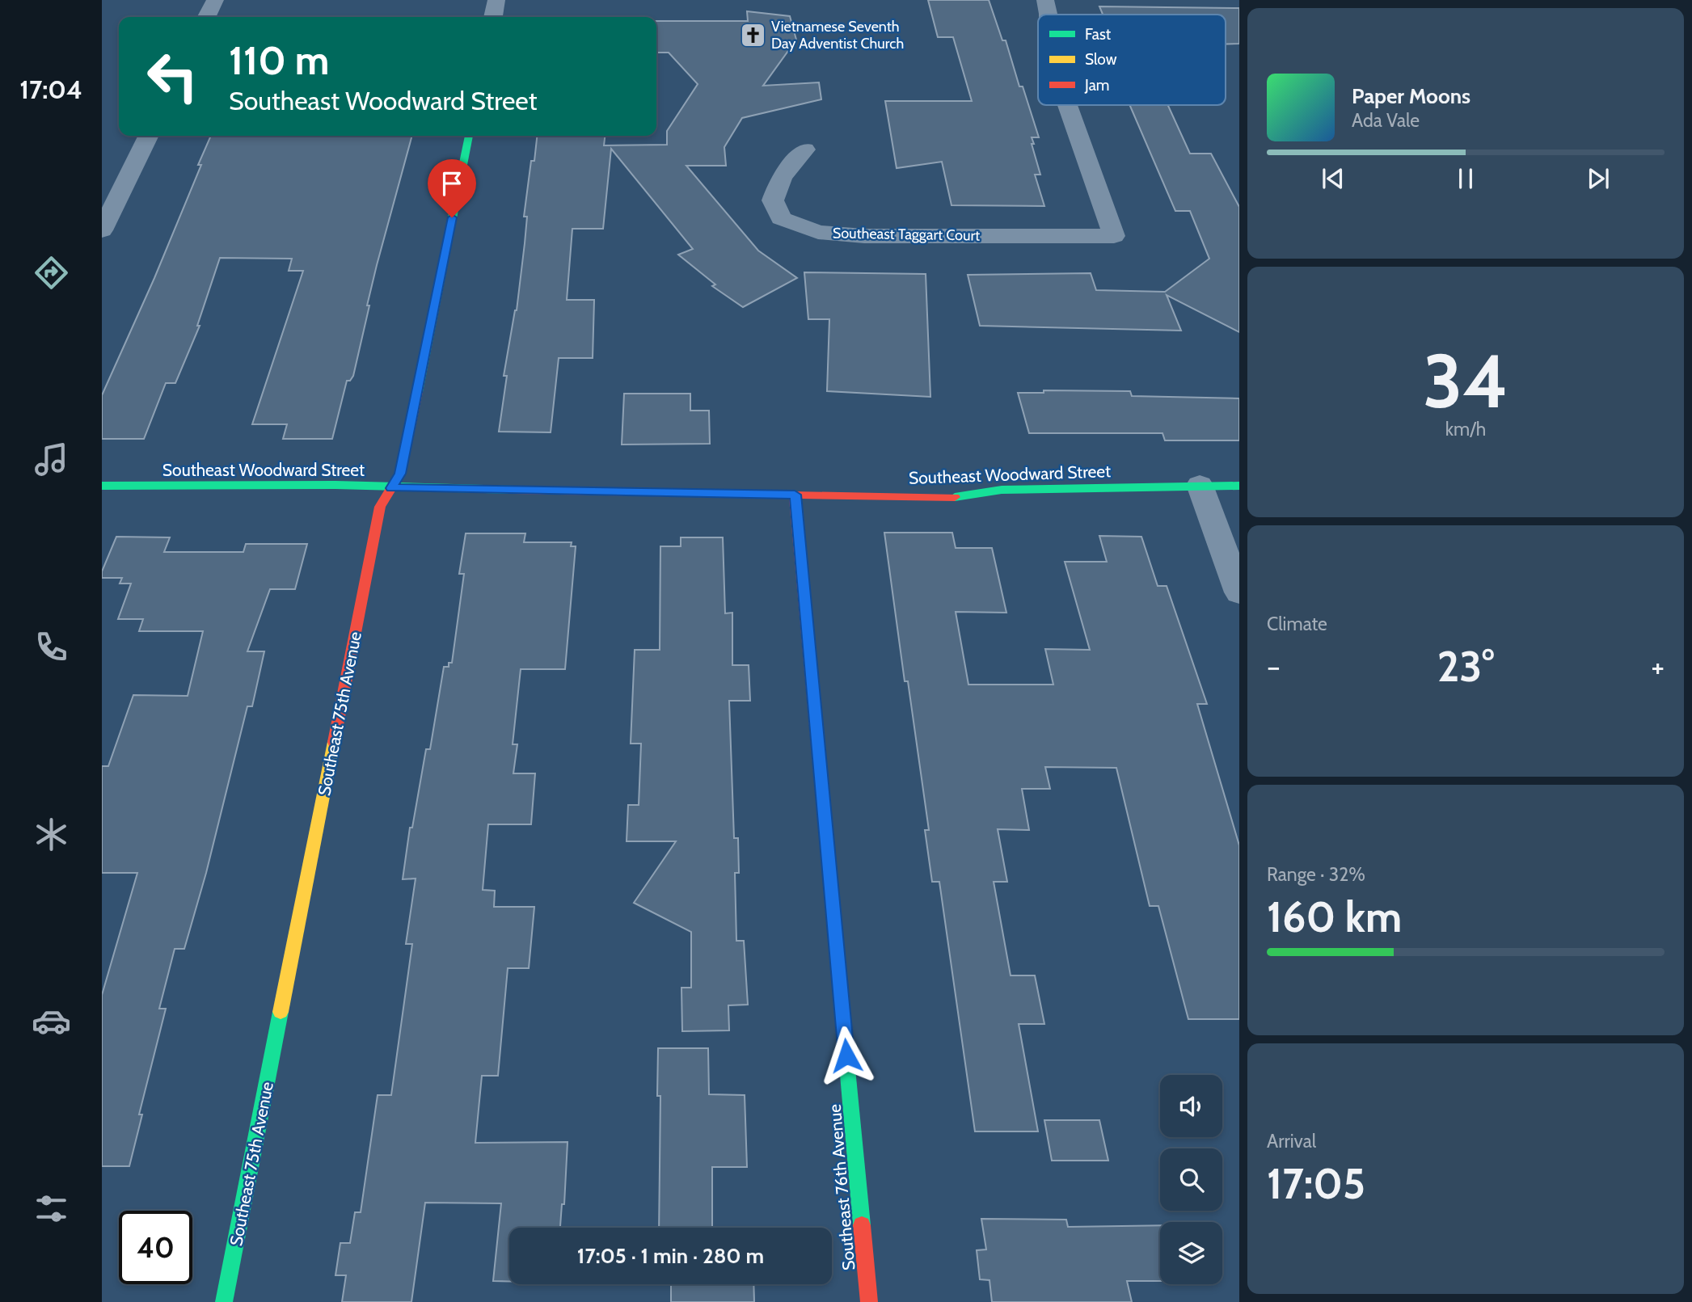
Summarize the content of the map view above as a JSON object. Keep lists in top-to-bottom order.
{
  "streets": {
    "street": [
      "Southeast Taggart Court",
      "Southeast Woodward Street",
      "Southeast 75th Avenue",
      "Southeast 76th Avenue"
    ]
  },
  "crossings": [
    ["Southeast Woodward Street", "Southeast 75th Avenue"],
    ["Southeast Woodward Street", "Southeast 76th Avenue"]
  ],
  "places": {
    "church": ["Vietnamese Seventh Day Adventist Church"]
  },
  "legend": ["Fast", "Slow", "Jam"],
  "page": {
    "tabs": "17:04",
    "turn": ["110 m", "Southeast Woodward Street"],
    "song": ["Paper Moons", "Ada Vale"],
    "tile": [
      ["34", "km/h"],
      "Climate",
      ["Range · 32%", "160 km"],
      ["Arrival", "17:05"]
    ],
    "heat": ["−", "23°", "+"],
    "limit": "40",
    "trip": "17:05 · 1 min · 280 m"
  }
}
